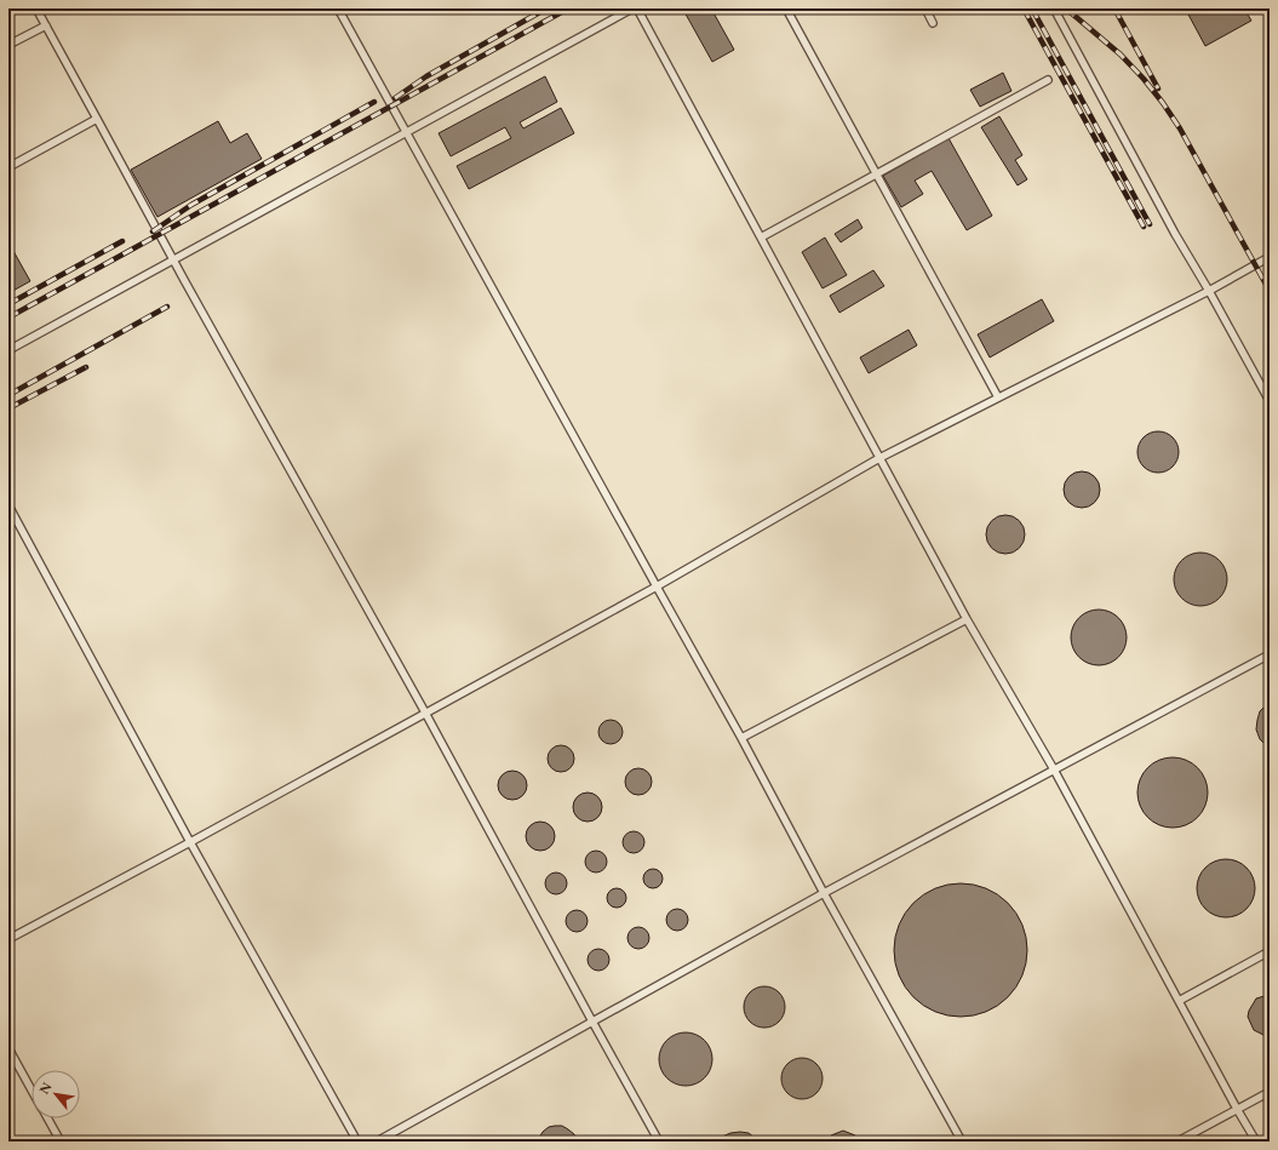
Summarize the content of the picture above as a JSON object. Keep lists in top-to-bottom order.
{
  "north": "top left"
}
